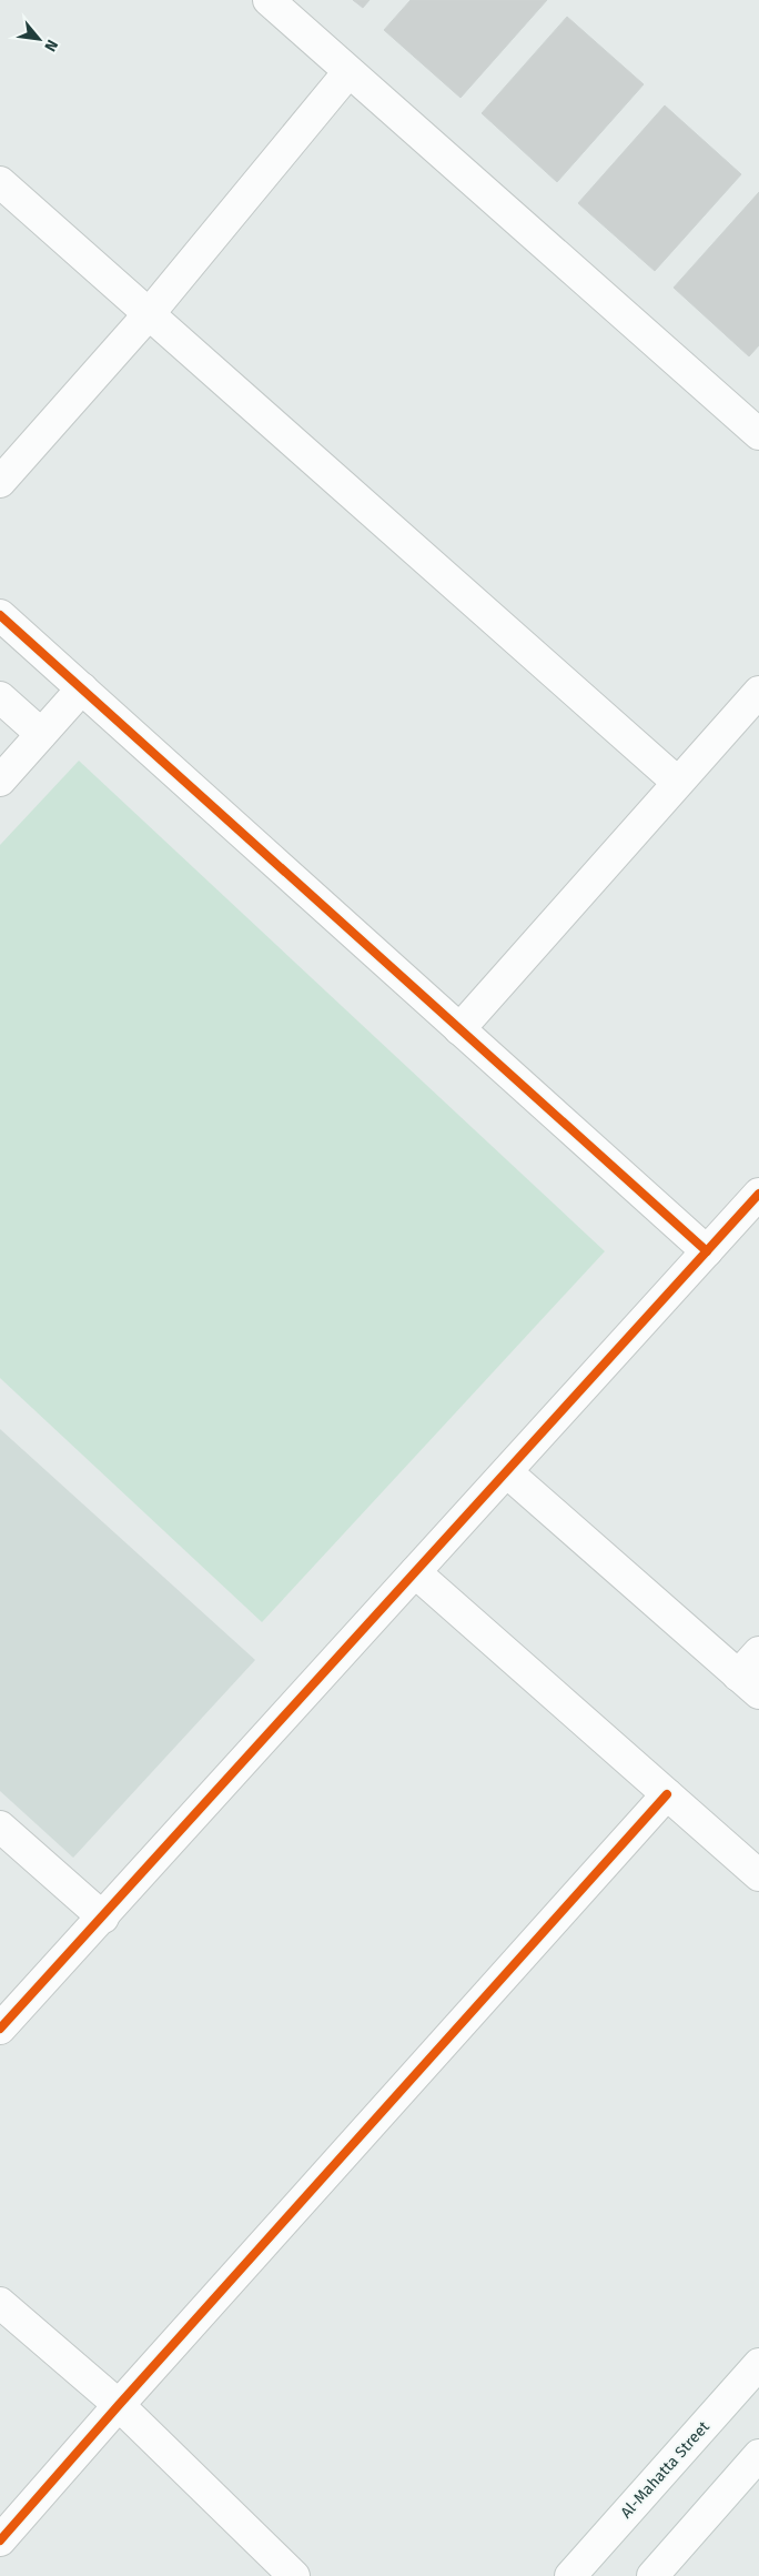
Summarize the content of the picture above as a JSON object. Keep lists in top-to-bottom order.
{
  "streets": {
    "street": ["Al-Mahatta Street"]
  },
  "north": "bottom right"
}
